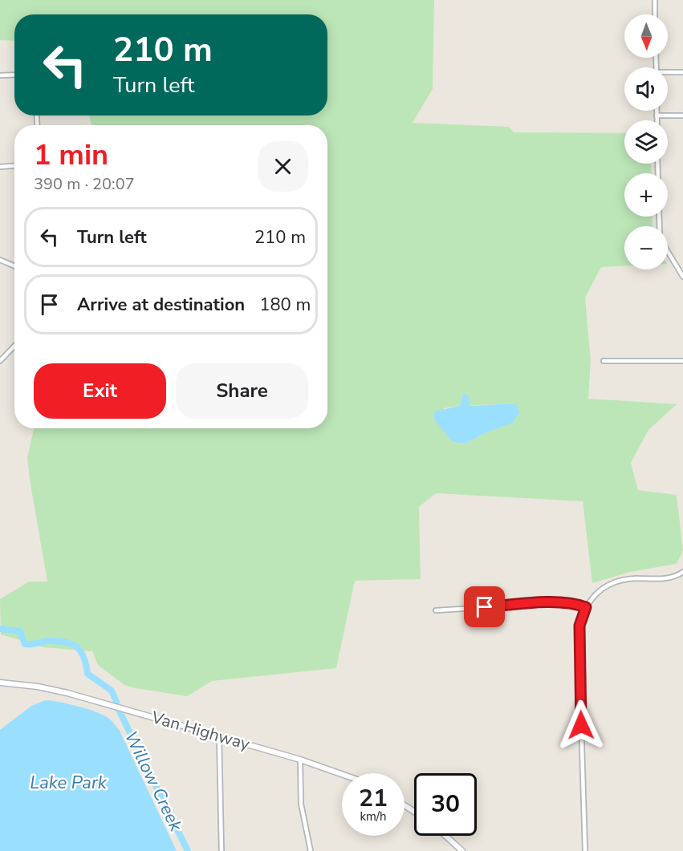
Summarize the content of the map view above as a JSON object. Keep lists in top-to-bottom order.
{
  "streets": {
    "main road": ["Van Highway"]
  },
  "water": ["Willow Creek", "Lake Park"],
  "north": "bottom",
  "page": {
    "map_buttons": ["+", "−"],
    "turn": ["210 m", "Turn left"],
    "heading": ["1 min", "390 m · 20:07"],
    "list": [
      {
        "name": "Turn left",
        "value": "210 m"
      },
      {
        "name": "Arrive at destination",
        "value": "180 m"
      }
    ],
    "buttons": ["Exit", "Share"],
    "speed": "21 km/h",
    "limit": "30"
  }
}
